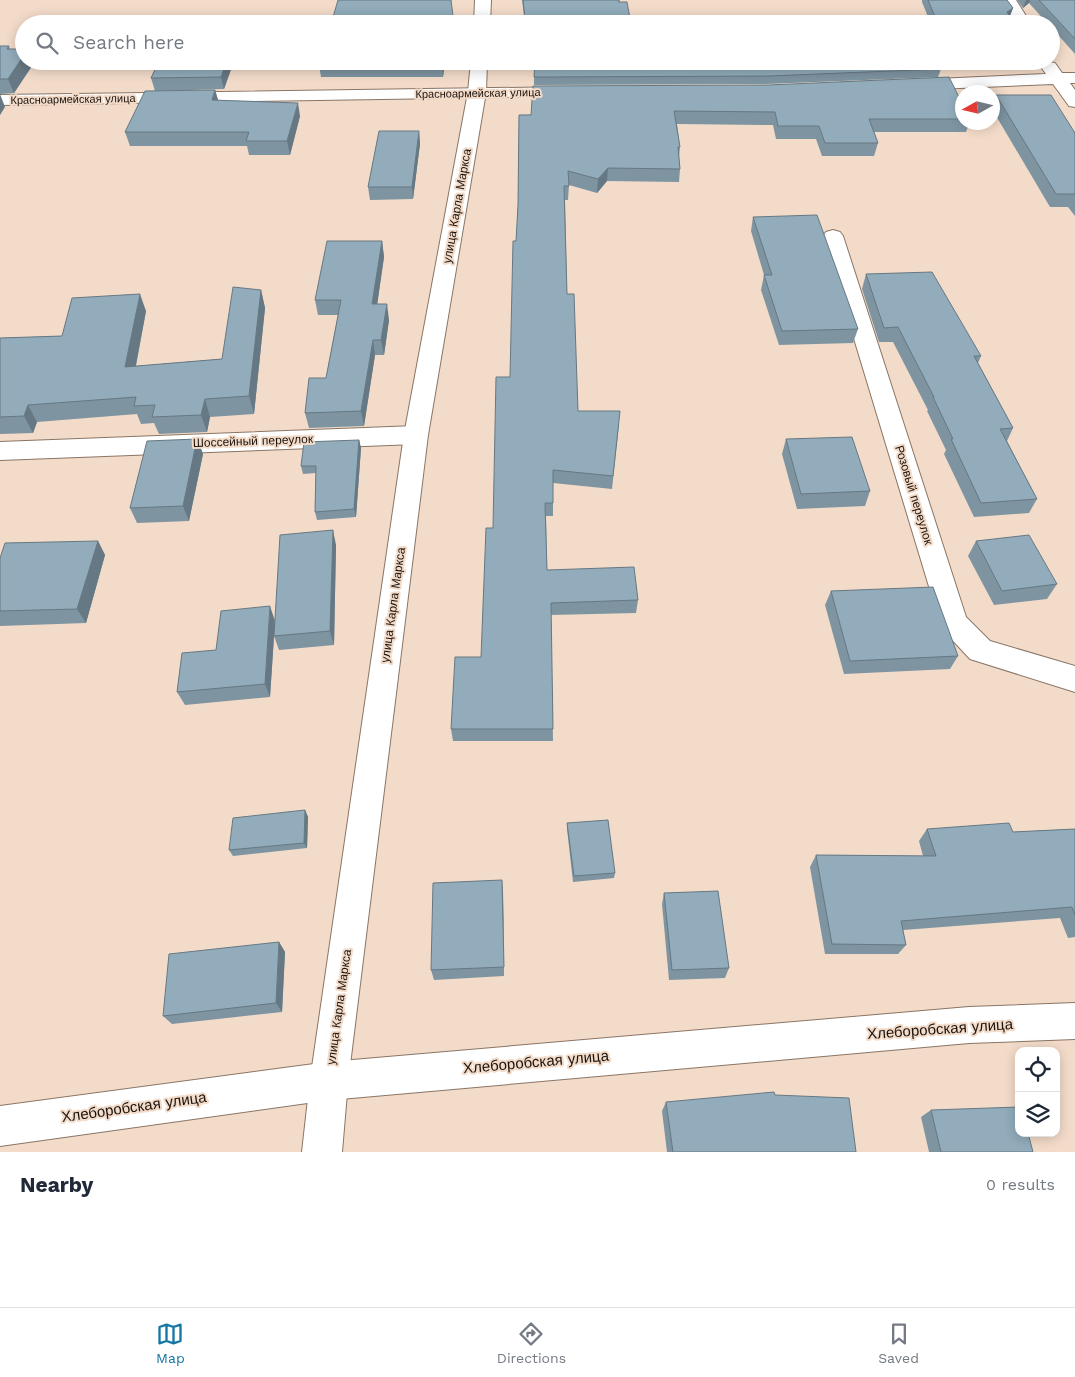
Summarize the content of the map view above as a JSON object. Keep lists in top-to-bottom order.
{
  "streets": {
    "street": [
      "Красноармейская улица",
      "улица Карла Маркса",
      "Шоссейный переулок",
      "Розовый переулок",
      "Хлеборобская улица"
    ]
  },
  "crossings": [
    ["Красноармейская улица", "улица Карла Маркса"],
    ["улица Карла Маркса", "Шоссейный переулок"],
    ["улица Карла Маркса", "Хлеборобская улица"]
  ],
  "north": "left",
  "page": {
    "search": "Search here",
    "heading": ["Nearby", "0 results"],
    "nav": ["Map", "Directions", "Saved"]
  }
}
